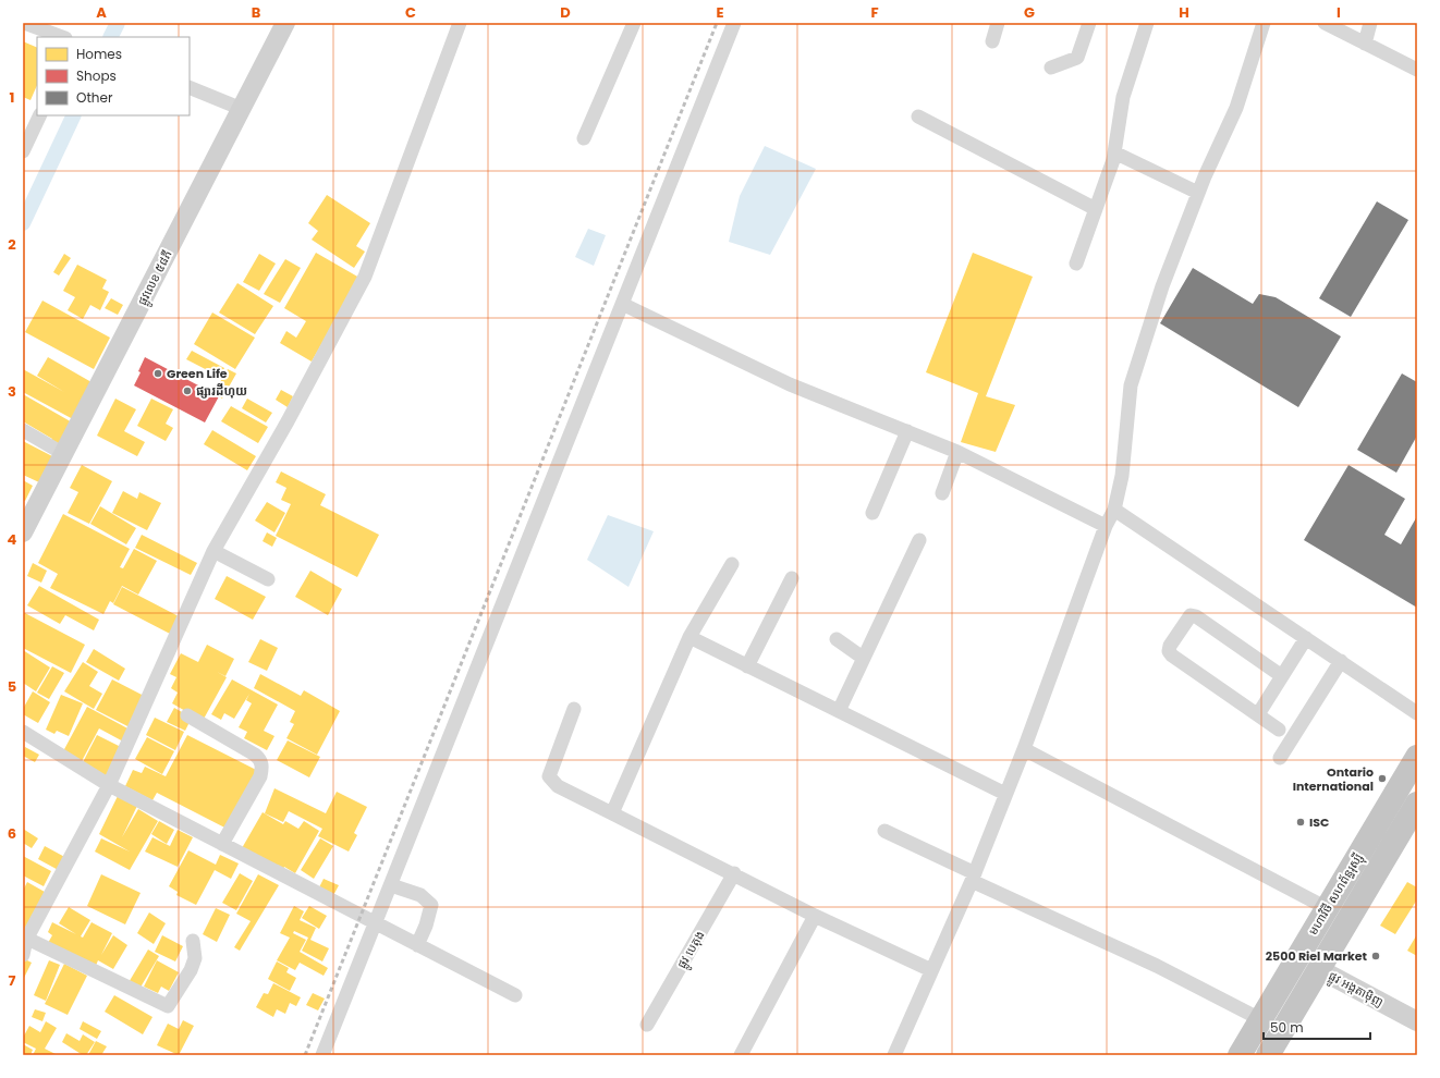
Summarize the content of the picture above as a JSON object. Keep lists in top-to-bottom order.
{
  "streets": {
    "highway": ["មហាវិថី សហព័ន្ធរុស្ស៊ី"],
    "street": ["ផ្លូវលេខ ៥៨ភី", "ផ្លូវ បេតុង", "ផ្លូវ អង្តតាម៉ិញ"]
  },
  "crossings": [
    ["មហាវិថី សហព័ន្ធរុស្ស៊ី", "ផ្លូវ អង្តតាម៉ិញ"]
  ],
  "places": [
    "Green Life",
    "ផ្សារដីហុយ",
    "Ontario International",
    "ISC",
    "2500 Riel Market"
  ],
  "legend": ["Homes", "Shops", "Other"],
  "scale_bar": "50 m",
  "grid": {
    "columns": [
      "A",
      "B",
      "C",
      "D",
      "E",
      "F",
      "G",
      "H",
      "I"
    ],
    "rows": [
      "1",
      "2",
      "3",
      "4",
      "5",
      "6",
      "7"
    ]
  }
}
